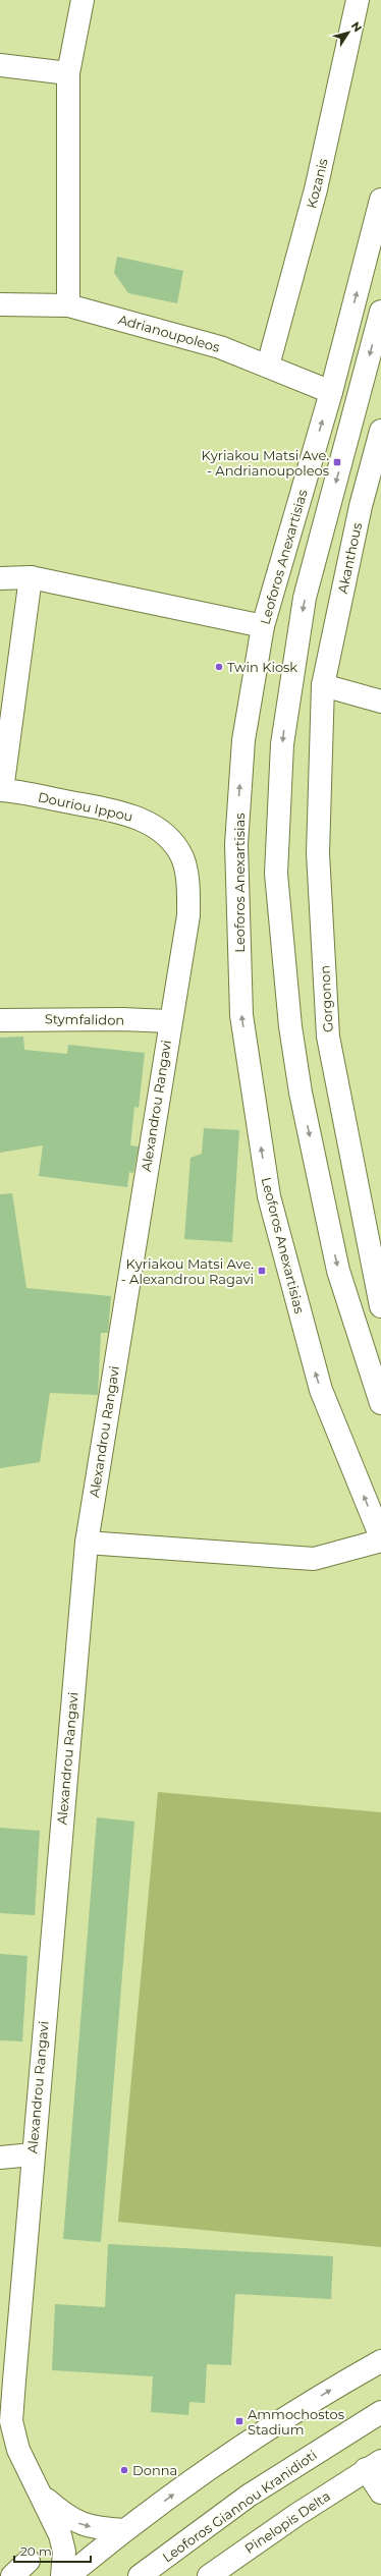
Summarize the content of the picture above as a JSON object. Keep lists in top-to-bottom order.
{
  "streets": {
    "street": [
      "Kozanis",
      "Adrianoupoleos",
      "Leoforos Anexartisias",
      "Akanthous",
      "Douriou Ippou",
      "Gorgonon",
      "Stymfalidon",
      "Alexandrou Rangavi",
      "Leoforos Giannou Kranidioti",
      "Pinelopis Delta"
    ]
  },
  "crossings": [
    ["Kozanis", "Adrianoupoleos"],
    ["Adrianoupoleos", "Leoforos Anexartisias"],
    ["Akanthous", "Gorgonon"],
    ["Douriou Ippou", "Stymfalidon"],
    ["Douriou Ippou", "Alexandrou Rangavi"],
    ["Stymfalidon", "Alexandrou Rangavi"]
  ],
  "places": {
    "transit": ["Kyriakou Matsi Ave. - Andrianoupoleos", "Kyriakou Matsi Ave. - Alexandrou Ragavi", "Ammochostos Stadium"],
    "other": ["Twin Kiosk", "Donna"]
  },
  "scale_bar": "20 m",
  "north": "top right"
}
